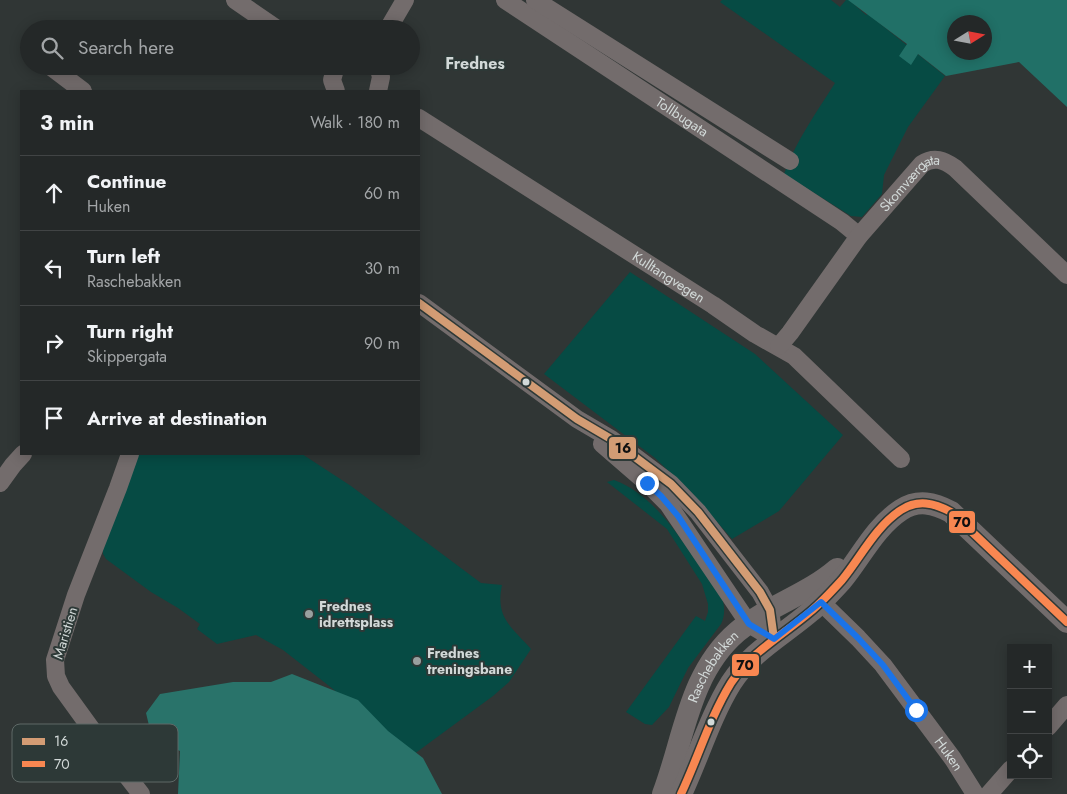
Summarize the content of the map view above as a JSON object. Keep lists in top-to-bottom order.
{
  "streets": {
    "main road": ["Raschebakken"],
    "street": [
      "Tollbugata",
      "Skomværgata",
      "Kulltangvegen",
      "Maristien",
      "Huken"
    ]
  },
  "crossings": [
    ["Tollbugata", "Skomværgata"],
    ["Skomværgata", "Kulltangvegen"],
    ["Raschebakken", "Huken"]
  ],
  "districts": ["Frednes"],
  "places": ["Frednes idrettsplass", "Frednes treningsbane"],
  "lines": ["transit line 16", "transit line 70"],
  "legend": ["16", "70"],
  "north": "right",
  "page": {
    "search": "Search here",
    "heading": ["3 min", "Walk · 180 m"],
    "list": [
      ["Continue", "Huken", "60 m"],
      ["Turn left", "Raschebakken", "30 m"],
      ["Turn right", "Skippergata", "90 m"],
      "Arrive at destination"
    ],
    "map_buttons": ["+", "−"]
  }
}
